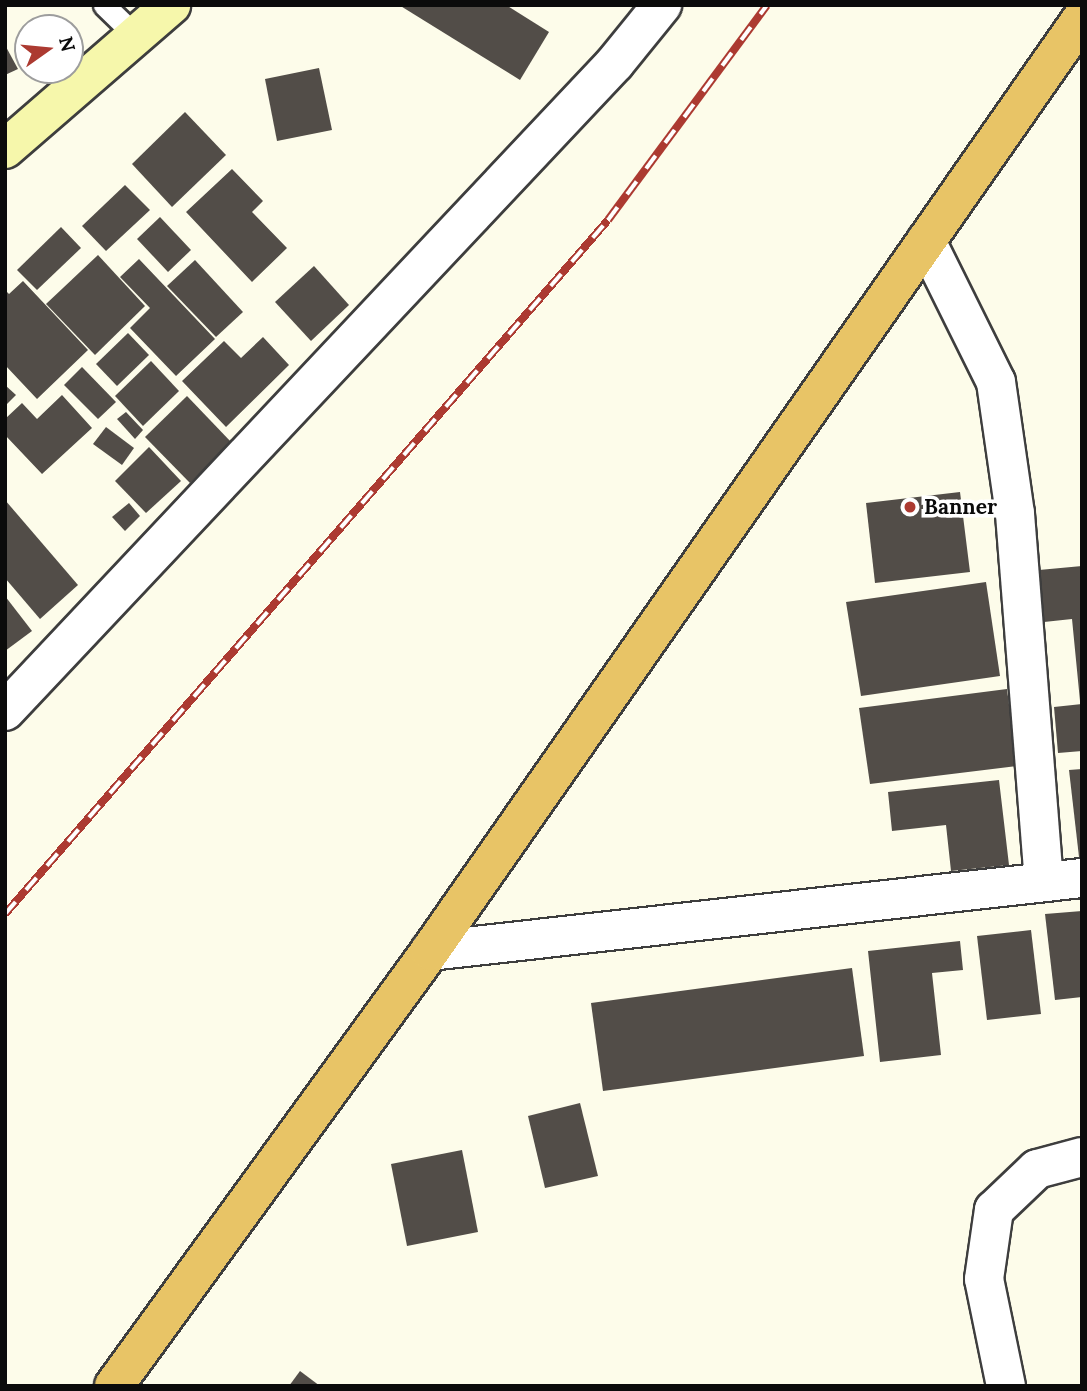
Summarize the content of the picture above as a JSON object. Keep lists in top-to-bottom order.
{
  "places": ["Banner"],
  "north": "right"
}
